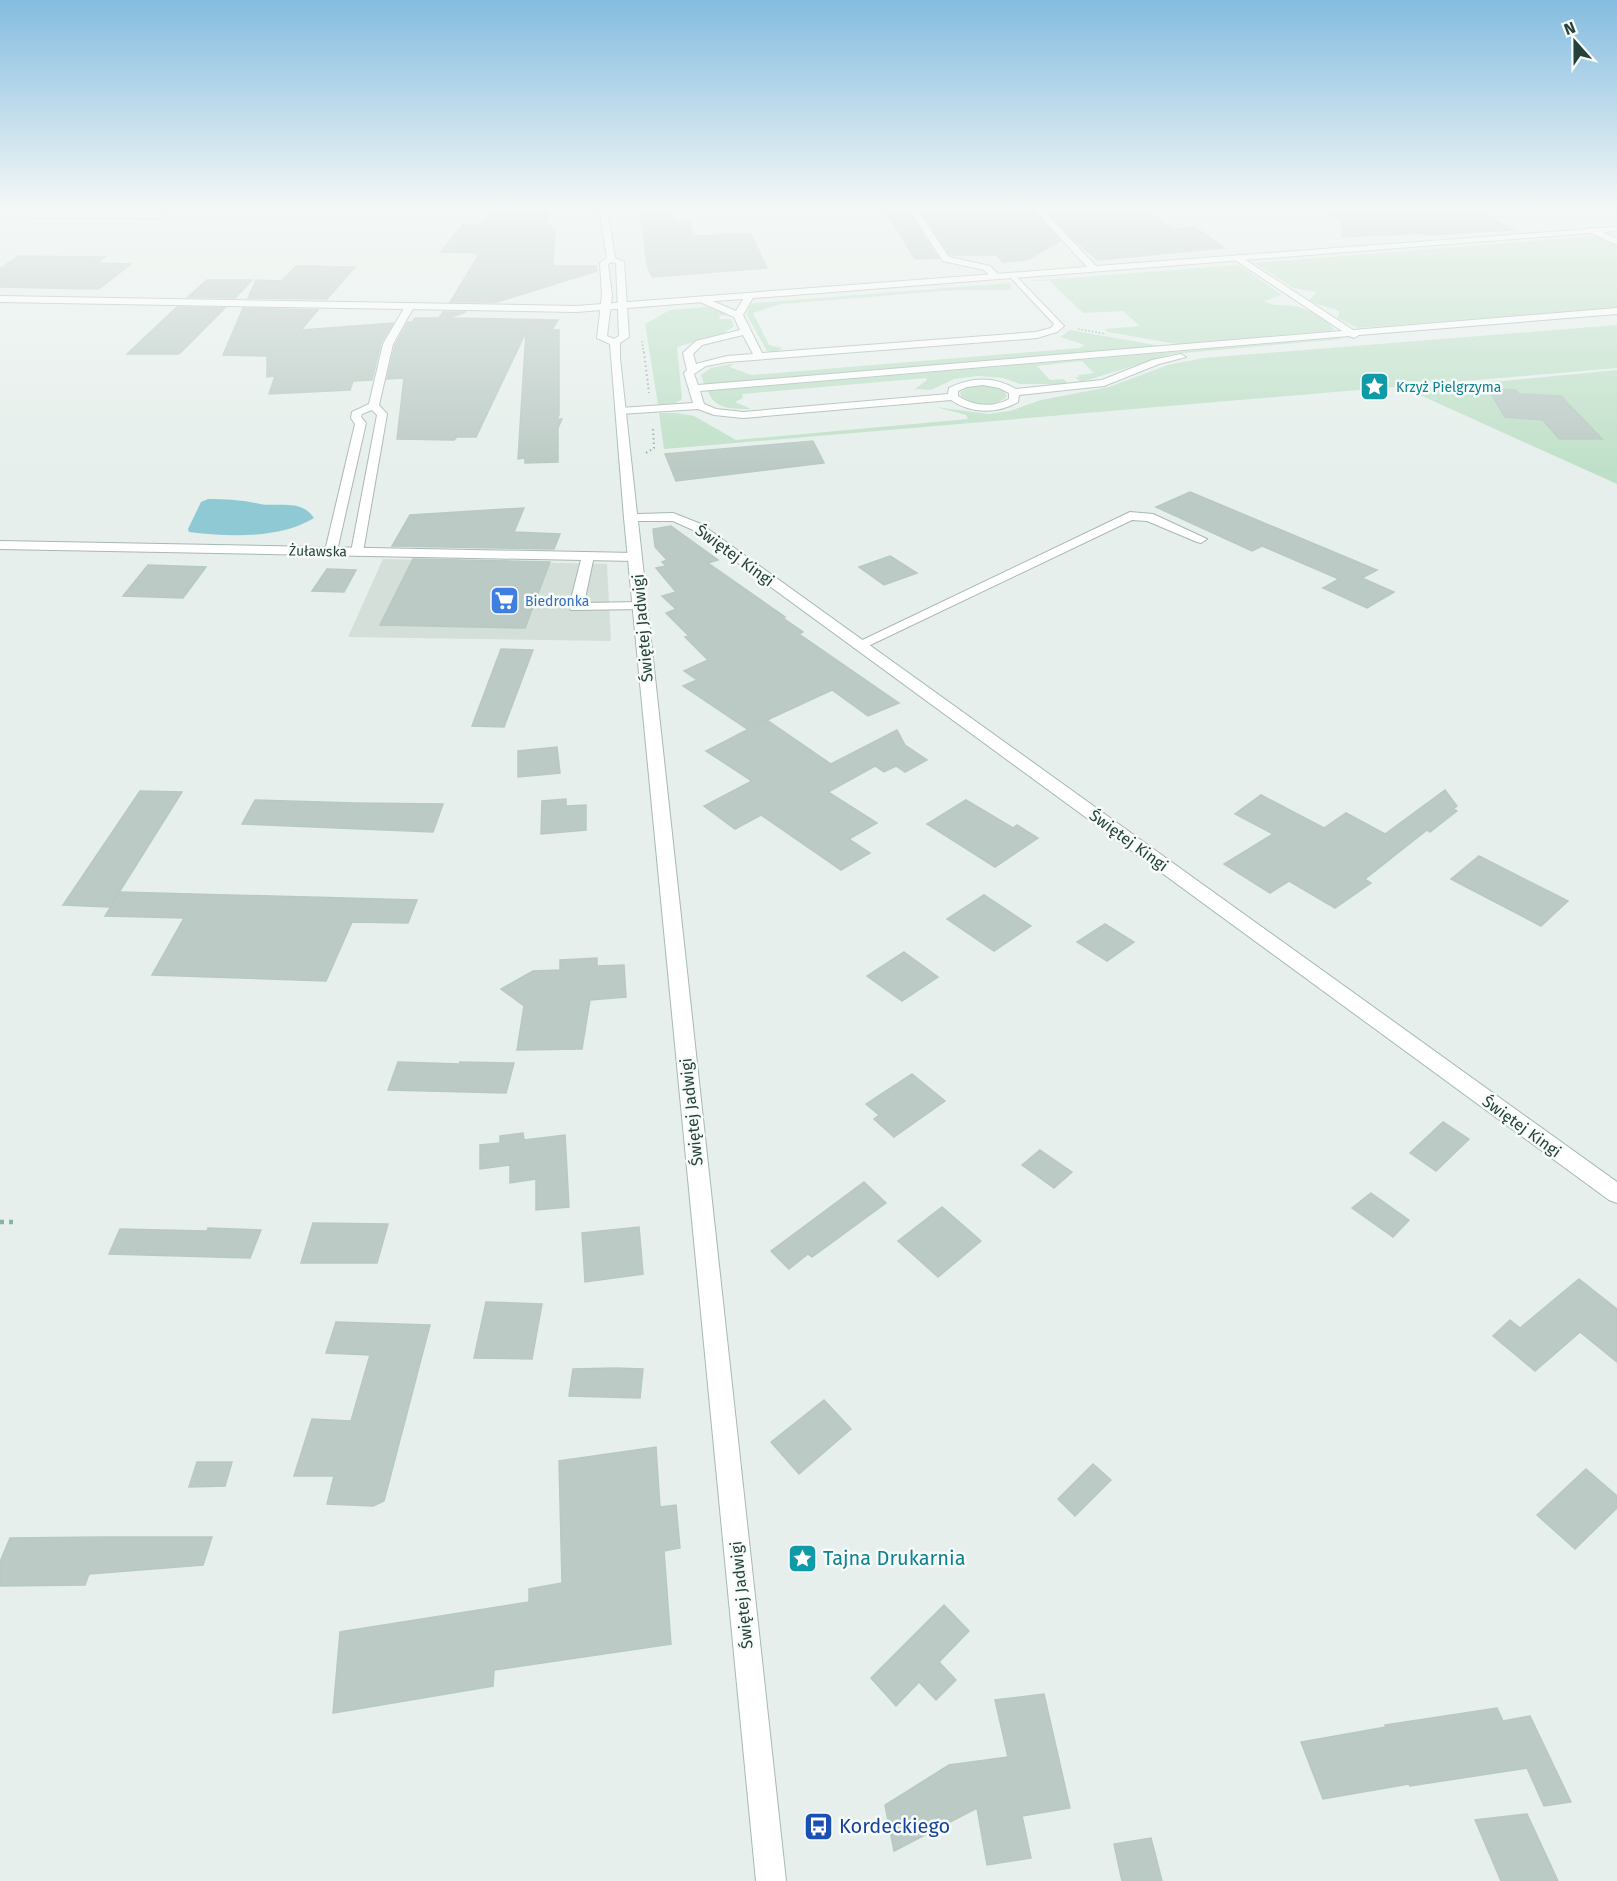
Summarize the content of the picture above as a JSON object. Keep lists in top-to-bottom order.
{
  "streets": {
    "street": ["Żuławska", "Świętej Kingi", "Świętej Jadwigi"]
  },
  "crossings": [
    ["Żuławska", "Świętej Jadwigi"],
    ["Świętej Kingi", "Świętej Jadwigi"]
  ],
  "places": {
    "place": ["Krzyż Pielgrzyma", "Tajna Drukarnia"],
    "supermarket": ["Biedronka"],
    "bus stop": ["Kordeckiego"]
  },
  "north": "top"
}
